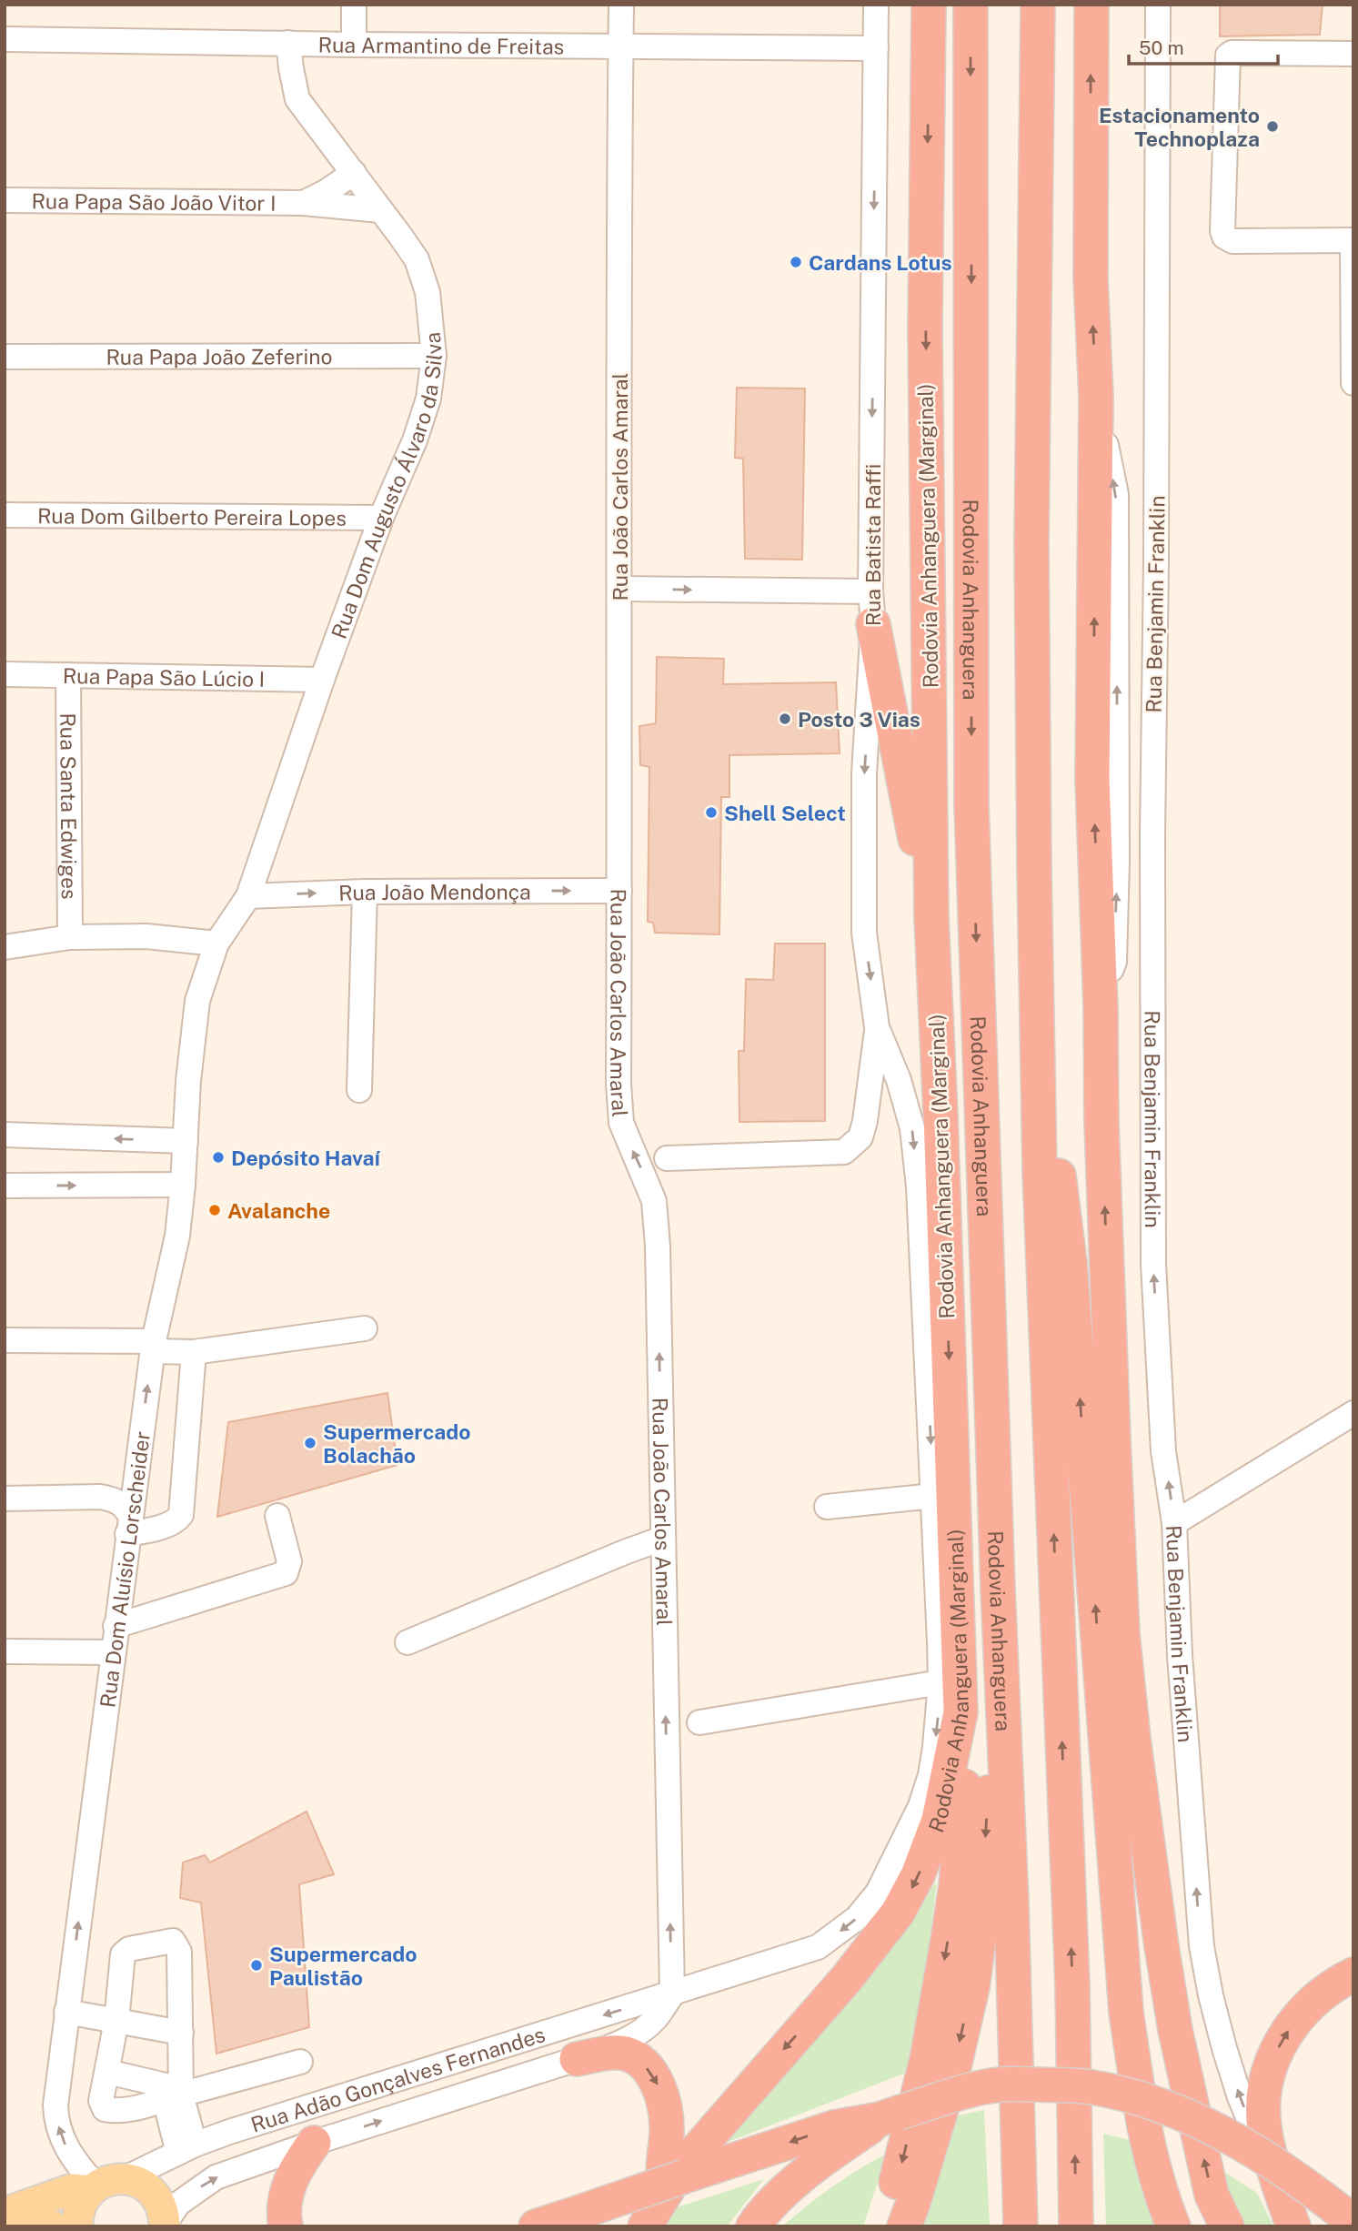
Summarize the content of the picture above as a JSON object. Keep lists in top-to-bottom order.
{
  "streets": {
    "highway": ["Rodovia Anhanguera (Marginal)", "Rodovia Anhanguera"],
    "street": [
      "Rua Armantino de Freitas",
      "Rua Papa São João Vitor I",
      "Rua Papa João Zeferino",
      "Rua Dom Augusto Álvaro da Silva",
      "Rua João Carlos Amaral",
      "Rua Dom Gilberto Pereira Lopes",
      "Rua Batista Raffi",
      "Rua Benjamin Franklin",
      "Rua Papa São Lúcio I",
      "Rua Santa Edwiges",
      "Rua João Mendonça",
      "Rua Dom Aluísio Lorscheider",
      "Rua Adão Gonçalves Fernandes"
    ]
  },
  "crossings": [
    ["Rua Armantino de Freitas", "Rua Dom Augusto Álvaro da Silva"],
    ["Rua Armantino de Freitas", "Rua João Carlos Amaral"],
    ["Rua Armantino de Freitas", "Rua Batista Raffi"],
    ["Rua Papa São João Vitor I", "Rua Dom Augusto Álvaro da Silva"],
    ["Rua Papa João Zeferino", "Rua Dom Augusto Álvaro da Silva"],
    ["Rua Dom Augusto Álvaro da Silva", "Rua Dom Gilberto Pereira Lopes"],
    ["Rua Dom Augusto Álvaro da Silva", "Rua Papa São Lúcio I"],
    ["Rua Dom Augusto Álvaro da Silva", "Rua João Mendonça"],
    ["Rua Dom Augusto Álvaro da Silva", "Rua Dom Aluísio Lorscheider"],
    ["Rua João Carlos Amaral", "Rua João Mendonça"],
    ["Rua João Carlos Amaral", "Rua Adão Gonçalves Fernandes"],
    ["Rua Batista Raffi", "Rua Adão Gonçalves Fernandes"],
    ["Rua Papa São Lúcio I", "Rua Santa Edwiges"]
  ],
  "one_way": [
    "Rua João Carlos Amaral",
    "Rua Batista Raffi",
    "Rua Benjamin Franklin",
    "Rua João Mendonça",
    "Rua Dom Aluísio Lorscheider"
  ],
  "places": [
    "Estacionamento Technoplaza",
    "Cardans Lotus",
    "Posto 3 Vias",
    "Shell Select",
    "Depósito Havaí",
    "Avalanche",
    "Supermercado Bolachão",
    "Supermercado Paulistão"
  ],
  "scale_bar": "50 m"
}
